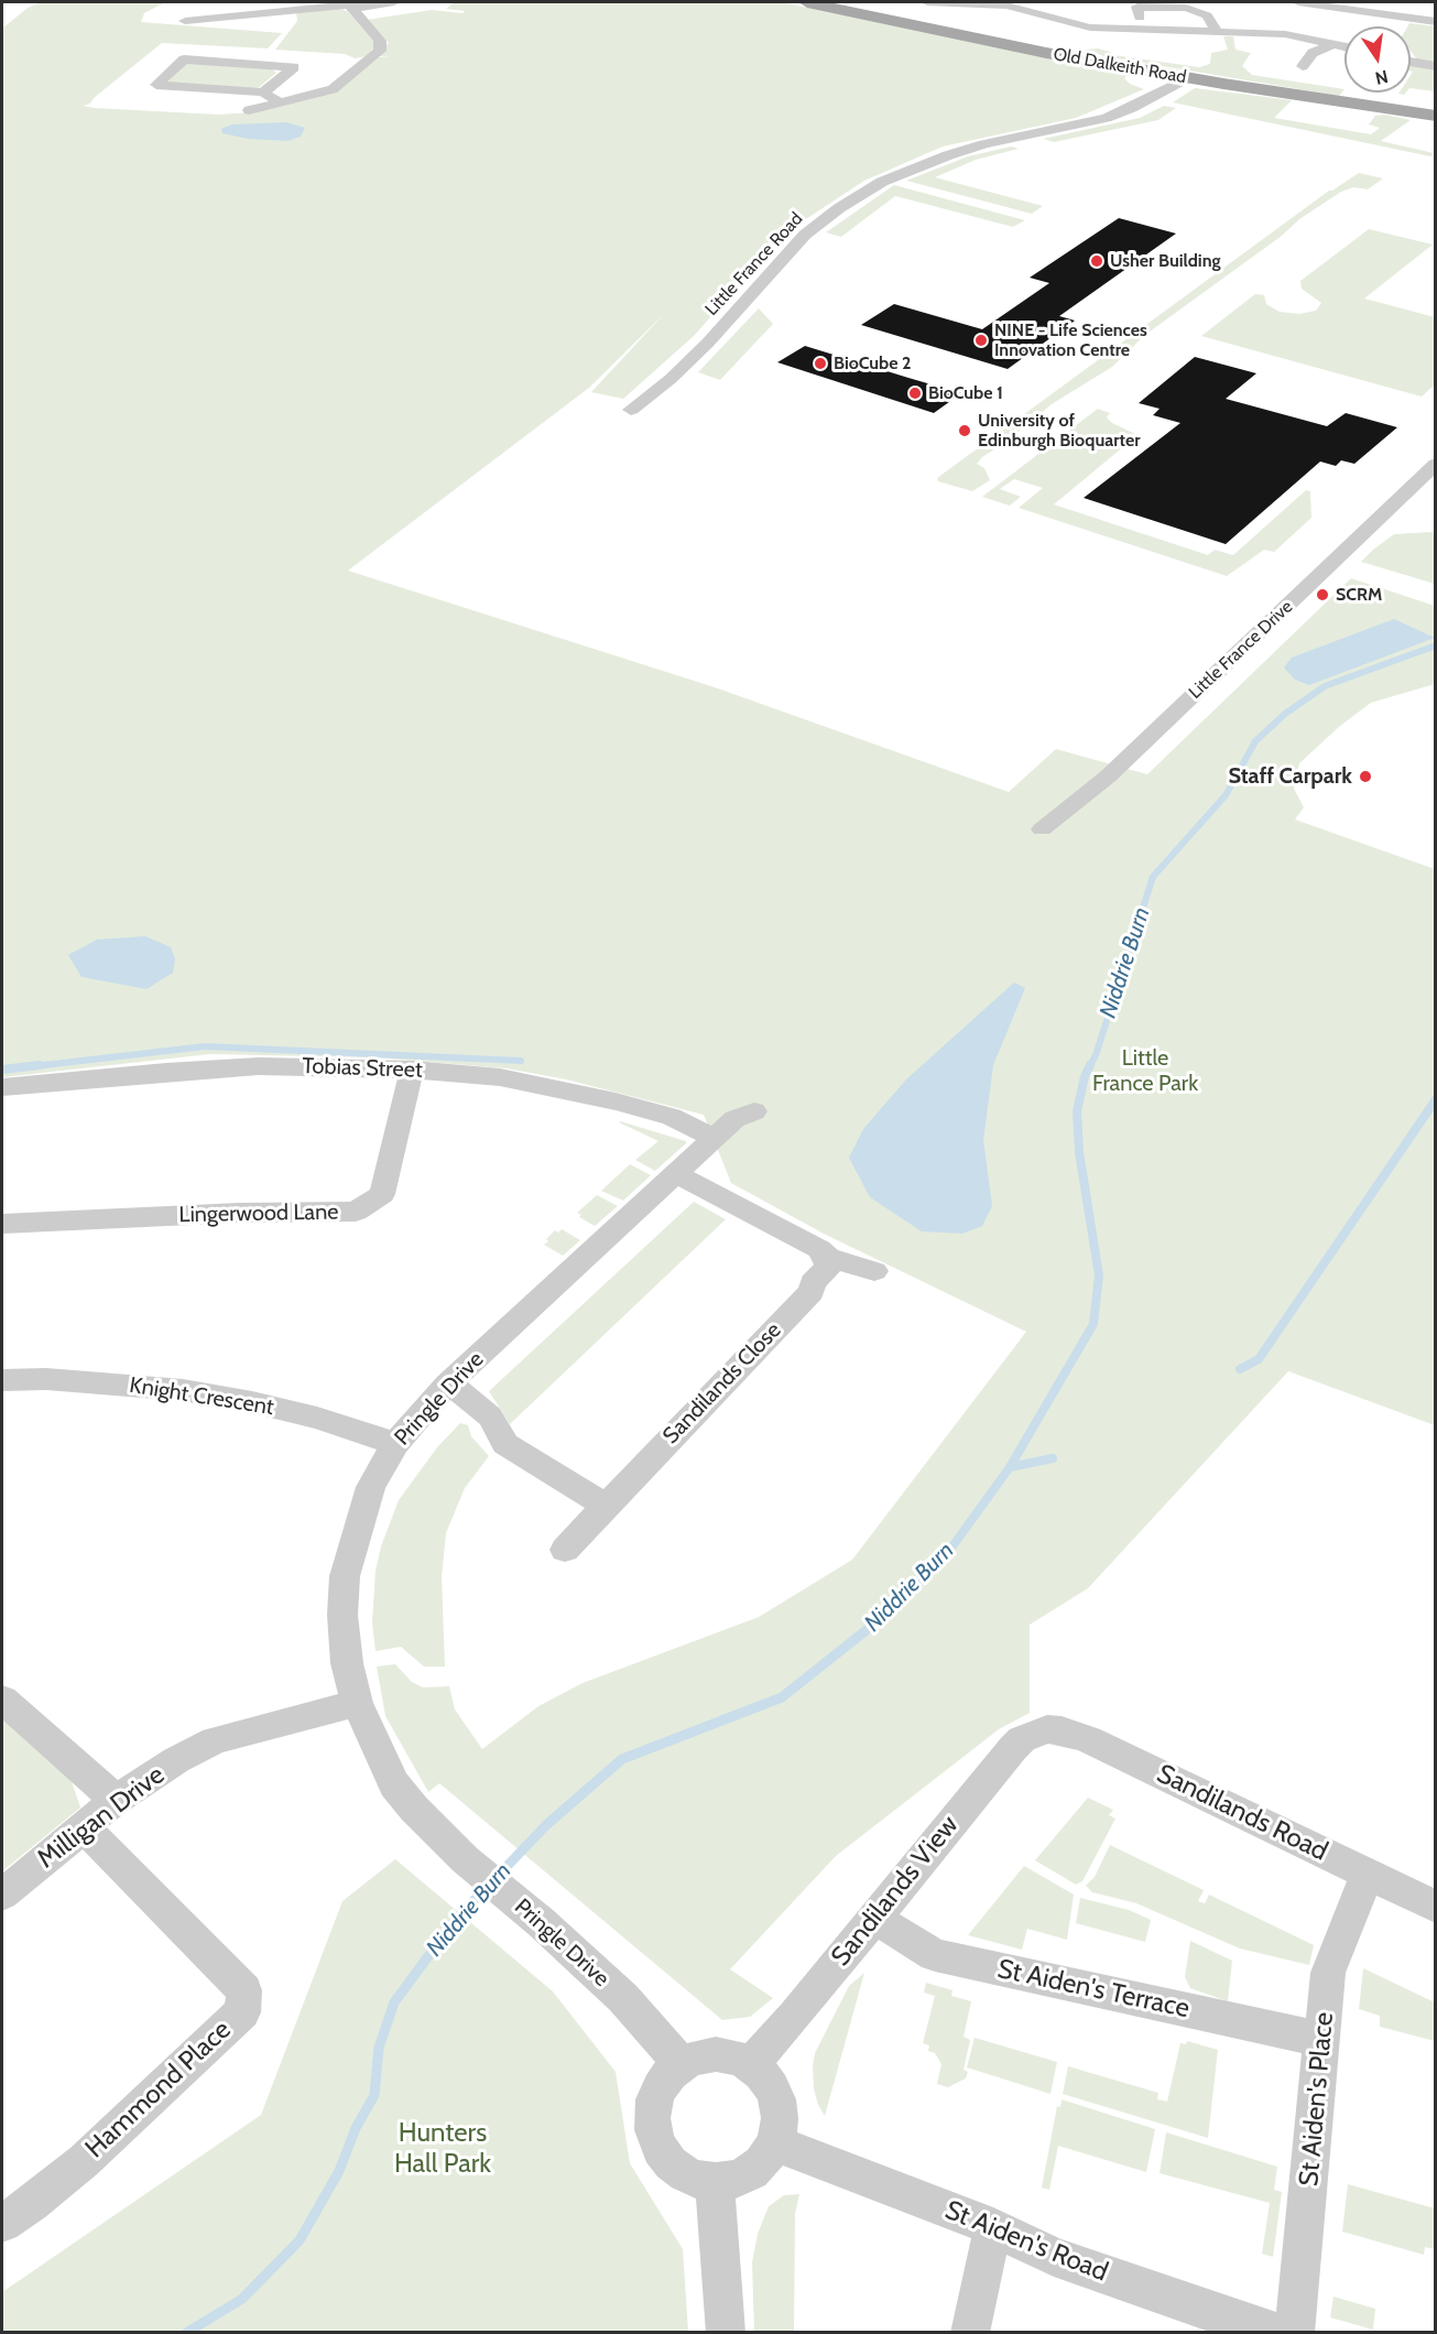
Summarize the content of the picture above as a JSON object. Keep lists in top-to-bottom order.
{
  "streets": {
    "main road": ["Old Dalkeith Road"],
    "street": [
      "Little France Road",
      "Little France Drive",
      "Tobias Street",
      "Lingerwood Lane",
      "Sandilands Close",
      "Knight Crescent",
      "Pringle Drive",
      "Sandilands Road",
      "Milligan Drive",
      "Sandilands View",
      "St Aiden's Terrace",
      "Hammond Place",
      "St Aiden's Place",
      "St Aiden's Road"
    ]
  },
  "crossings": [
    ["Old Dalkeith Road", "Little France Road"],
    ["Tobias Street", "Lingerwood Lane"],
    ["Tobias Street", "Pringle Drive"],
    ["Knight Crescent", "Pringle Drive"],
    ["Pringle Drive", "Milligan Drive"],
    ["Pringle Drive", "Sandilands View"],
    ["Pringle Drive", "St Aiden's Road"],
    ["Sandilands Road", "Sandilands View"],
    ["Sandilands Road", "St Aiden's Place"],
    ["Milligan Drive", "Hammond Place"],
    ["Sandilands View", "St Aiden's Terrace"],
    ["Sandilands View", "St Aiden's Road"],
    ["St Aiden's Terrace", "St Aiden's Place"]
  ],
  "water": ["Niddrie Burn"],
  "parks": ["Little France Park", "Hunters Hall Park"],
  "places": [
    "Usher Building",
    "NINE - Life Sciences Innovation Centre",
    "BioCube 2",
    "BioCube 1",
    "University of Edinburgh Bioquarter",
    "SCRM",
    "Staff Carpark"
  ],
  "north": "bottom"
}
